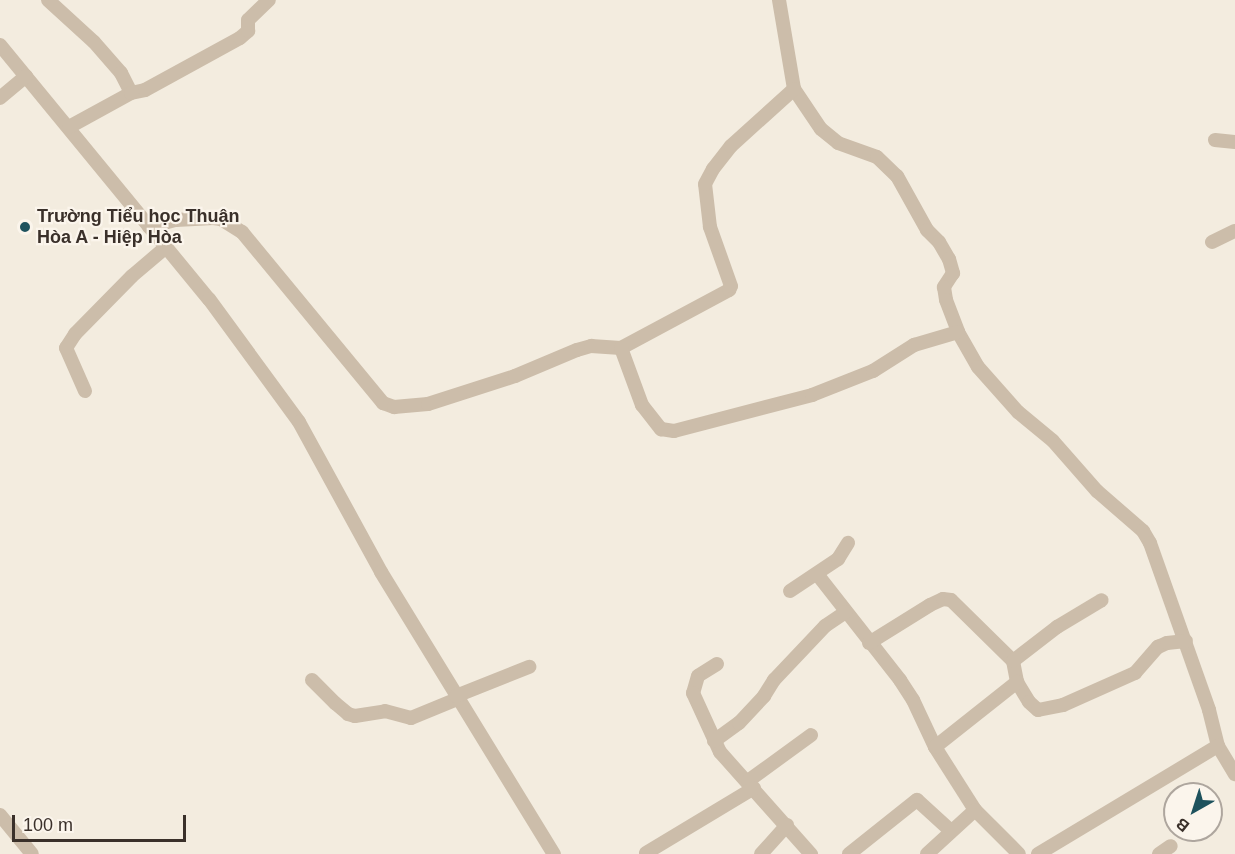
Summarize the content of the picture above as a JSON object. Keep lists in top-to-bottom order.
{
  "places": ["Trường Tiểu học Thuận Hòa A - Hiệp Hòa"],
  "scale_bar": "100 m",
  "north": "bottom left"
}
